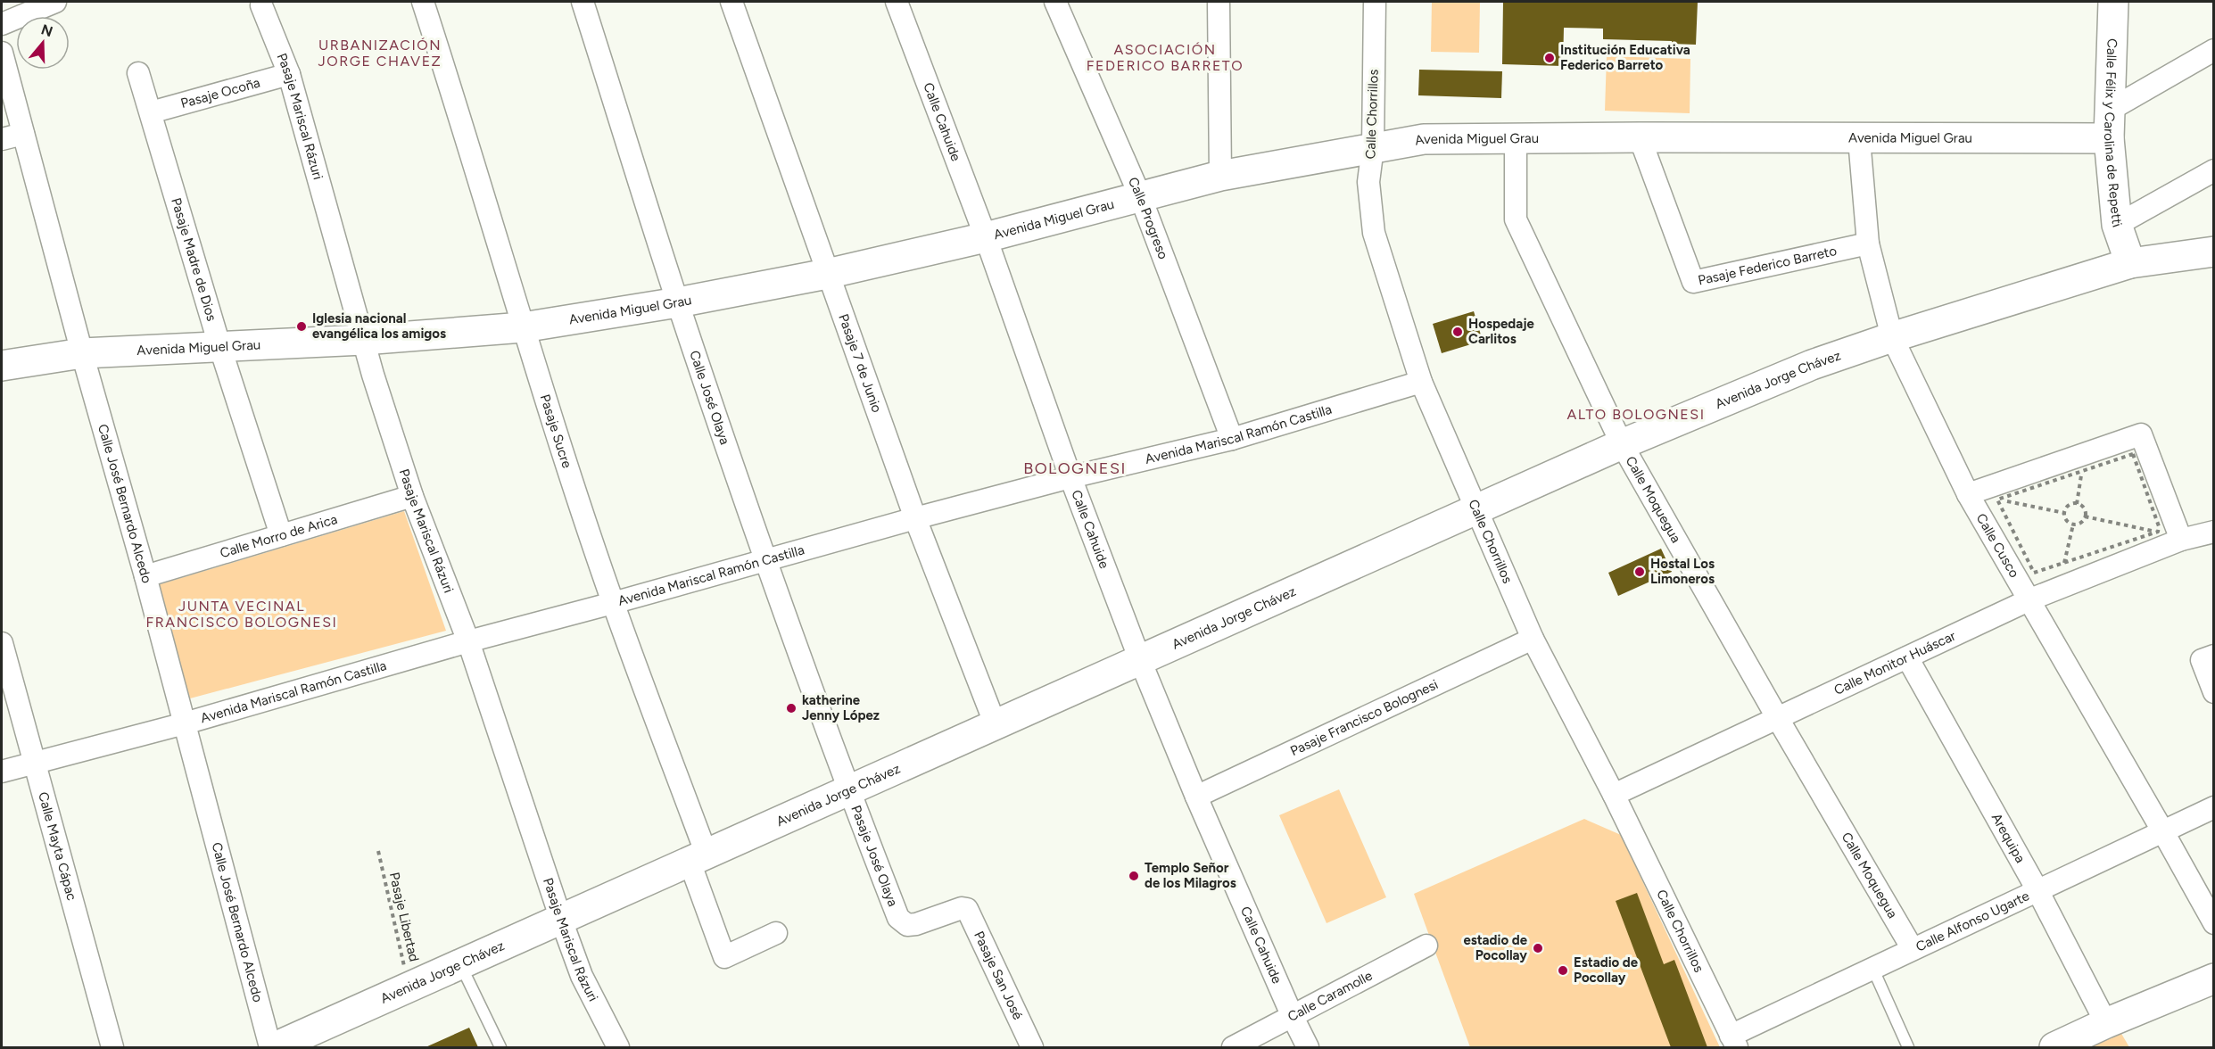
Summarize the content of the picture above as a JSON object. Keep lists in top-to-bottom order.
{
  "streets": {
    "street": [
      "Pasaje Ocoña",
      "Calle Chorrillos",
      "Pasaje Mariscal Rázuri",
      "Calle Cahuide",
      "Calle Félix y Carolina de Repetti",
      "Avenida Miguel Grau",
      "Calle Progreso",
      "Pasaje Madre de Dios",
      "Pasaje Federico Barreto",
      "Pasaje 7 de Junio",
      "Avenida Jorge Chávez",
      "Calle José Olaya",
      "Pasaje Sucre",
      "Avenida Mariscal Ramón Castilla",
      "Calle Moquegua",
      "Calle José Bernardo Alcedo",
      "Calle Morro de Arica",
      "Calle Cusco",
      "Calle Monitor Huáscar",
      "Pasaje Francisco Bolognesi",
      "Arequipa",
      "Calle Mayta Cápac",
      "Pasaje José Olaya",
      "Calle Alfonso Ugarte",
      "Pasaje San José",
      "Calle Caramolle"
    ],
    "path": ["Pasaje Libertad"]
  },
  "crossings": [
    ["Pasaje Ocoña", "Pasaje Mariscal Rázuri"],
    ["Pasaje Ocoña", "Pasaje Madre de Dios"],
    ["Calle Chorrillos", "Avenida Miguel Grau"],
    ["Calle Chorrillos", "Avenida Jorge Chávez"],
    ["Calle Chorrillos", "Avenida Mariscal Ramón Castilla"],
    ["Calle Chorrillos", "Calle Monitor Huáscar"],
    ["Calle Chorrillos", "Pasaje Francisco Bolognesi"],
    ["Calle Chorrillos", "Calle Alfonso Ugarte"],
    ["Pasaje Mariscal Rázuri", "Avenida Miguel Grau"],
    ["Pasaje Mariscal Rázuri", "Avenida Jorge Chávez"],
    ["Pasaje Mariscal Rázuri", "Avenida Mariscal Ramón Castilla"],
    ["Pasaje Mariscal Rázuri", "Calle Morro de Arica"],
    ["Calle Cahuide", "Avenida Miguel Grau"],
    ["Calle Cahuide", "Avenida Jorge Chávez"],
    ["Calle Cahuide", "Avenida Mariscal Ramón Castilla"],
    ["Calle Cahuide", "Pasaje Francisco Bolognesi"],
    ["Calle Cahuide", "Calle Caramolle"],
    ["Calle Félix y Carolina de Repetti", "Avenida Miguel Grau"],
    ["Calle Félix y Carolina de Repetti", "Avenida Jorge Chávez"],
    ["Avenida Miguel Grau", "Calle Progreso"],
    ["Avenida Miguel Grau", "Pasaje Madre de Dios"],
    ["Avenida Miguel Grau", "Pasaje Federico Barreto"],
    ["Avenida Miguel Grau", "Pasaje 7 de Junio"],
    ["Avenida Miguel Grau", "Calle José Olaya"],
    ["Avenida Miguel Grau", "Pasaje Sucre"],
    ["Avenida Miguel Grau", "Calle Moquegua"],
    ["Avenida Miguel Grau", "Calle José Bernardo Alcedo"],
    ["Avenida Miguel Grau", "Calle Cusco"],
    ["Calle Progreso", "Avenida Mariscal Ramón Castilla"],
    ["Pasaje Madre de Dios", "Calle Morro de Arica"],
    ["Pasaje Federico Barreto", "Calle Cusco"],
    ["Pasaje 7 de Junio", "Avenida Jorge Chávez"],
    ["Pasaje 7 de Junio", "Avenida Mariscal Ramón Castilla"],
    ["Avenida Jorge Chávez", "Calle José Olaya"],
    ["Avenida Jorge Chávez", "Pasaje Sucre"],
    ["Avenida Jorge Chávez", "Calle Moquegua"],
    ["Avenida Jorge Chávez", "Calle Cusco"],
    ["Avenida Jorge Chávez", "Pasaje José Olaya"],
    ["Avenida Jorge Chávez", "Pasaje Libertad"],
    ["Calle José Olaya", "Avenida Mariscal Ramón Castilla"],
    ["Calle José Olaya", "Pasaje José Olaya"],
    ["Pasaje Sucre", "Avenida Mariscal Ramón Castilla"],
    ["Avenida Mariscal Ramón Castilla", "Calle José Bernardo Alcedo"],
    ["Avenida Mariscal Ramón Castilla", "Calle Mayta Cápac"],
    ["Calle Moquegua", "Calle Monitor Huáscar"],
    ["Calle Moquegua", "Calle Alfonso Ugarte"],
    ["Calle José Bernardo Alcedo", "Calle Morro de Arica"],
    ["Calle Cusco", "Calle Monitor Huáscar"],
    ["Calle Cusco", "Calle Alfonso Ugarte"],
    ["Calle Monitor Huáscar", "Arequipa"],
    ["Arequipa", "Calle Alfonso Ugarte"],
    ["Pasaje José Olaya", "Pasaje San José"]
  ],
  "districts": [
    "URBANIZACIÓN JORGE CHAVEZ",
    "ASOCIACIÓN FEDERICO BARRETO",
    "ALTO BOLOGNESI",
    "BOLOGNESI",
    "JUNTA VECINAL FRANCISCO BOLOGNESI"
  ],
  "places": [
    "Institución Educativa Federico Barreto",
    "Iglesia nacional evangélica los amigos",
    "Hospedaje Carlitos",
    "Hostal Los Limoneros",
    "katherine Jenny López",
    "Templo Señor de los Milagros",
    "estadio de Pocollay",
    "Estadio de Pocollay"
  ],
  "north": "top"
}
